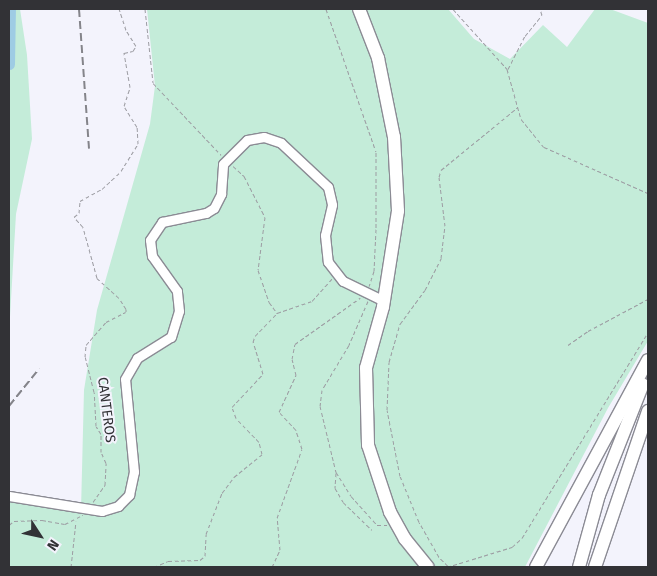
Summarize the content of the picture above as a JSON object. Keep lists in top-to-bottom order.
{
  "streets": {
    "path": ["CANTEROS"]
  },
  "north": "bottom right"
}
